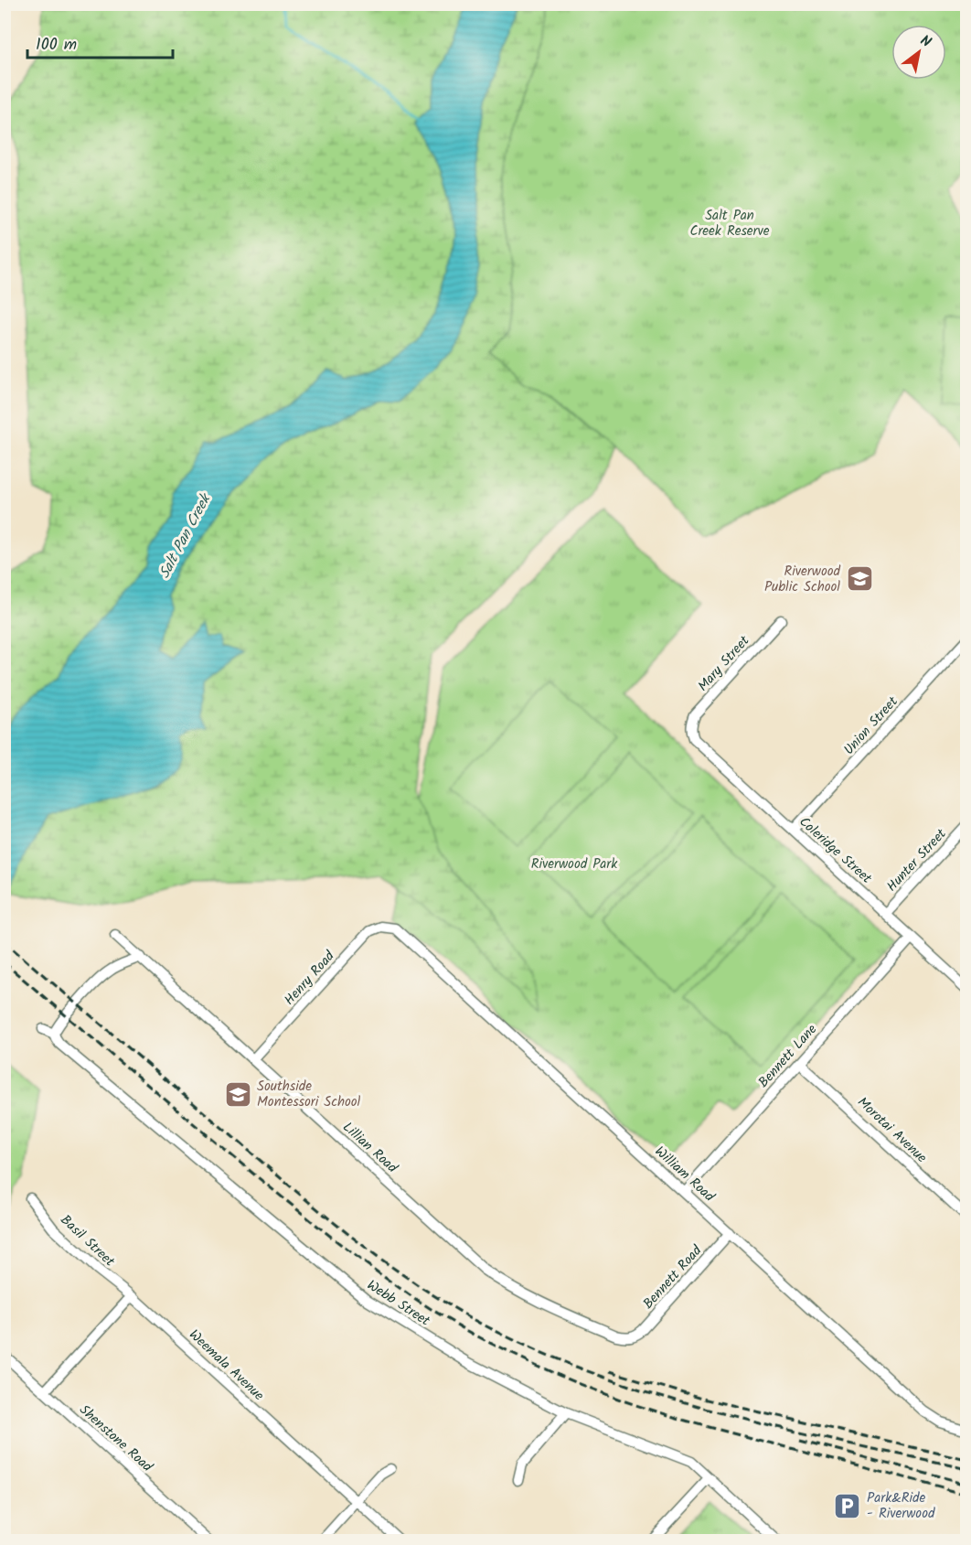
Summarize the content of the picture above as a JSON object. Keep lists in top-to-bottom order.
{
  "streets": {
    "street": [
      "Mary Street",
      "Union Street",
      "Coleridge Street",
      "Hunter Street",
      "Henry Road",
      "Bennett Lane",
      "Morotai Avenue",
      "Lillian Road",
      "William Road",
      "Basil Street",
      "Bennett Road",
      "Webb Street",
      "Weemala Avenue",
      "Shenstone Road"
    ]
  },
  "crossings": [
    ["Mary Street", "Coleridge Street"],
    ["Union Street", "Coleridge Street"],
    ["Coleridge Street", "Hunter Street"],
    ["Coleridge Street", "Bennett Lane"],
    ["Henry Road", "Lillian Road"],
    ["Henry Road", "William Road"],
    ["Bennett Lane", "Morotai Avenue"],
    ["Bennett Lane", "William Road"],
    ["Lillian Road", "Bennett Road"],
    ["William Road", "Bennett Road"],
    ["Basil Street", "Weemala Avenue"]
  ],
  "water": ["Salt Pan Creek"],
  "parks": ["Salt Pan Creek Reserve", "Riverwood Park"],
  "places": {
    "school or university": ["Riverwood Public School", "Southside Montessori School"],
    "parking": ["Park&Ride - Riverwood"]
  },
  "scale_bar": "100 m",
  "north": "top right"
}
